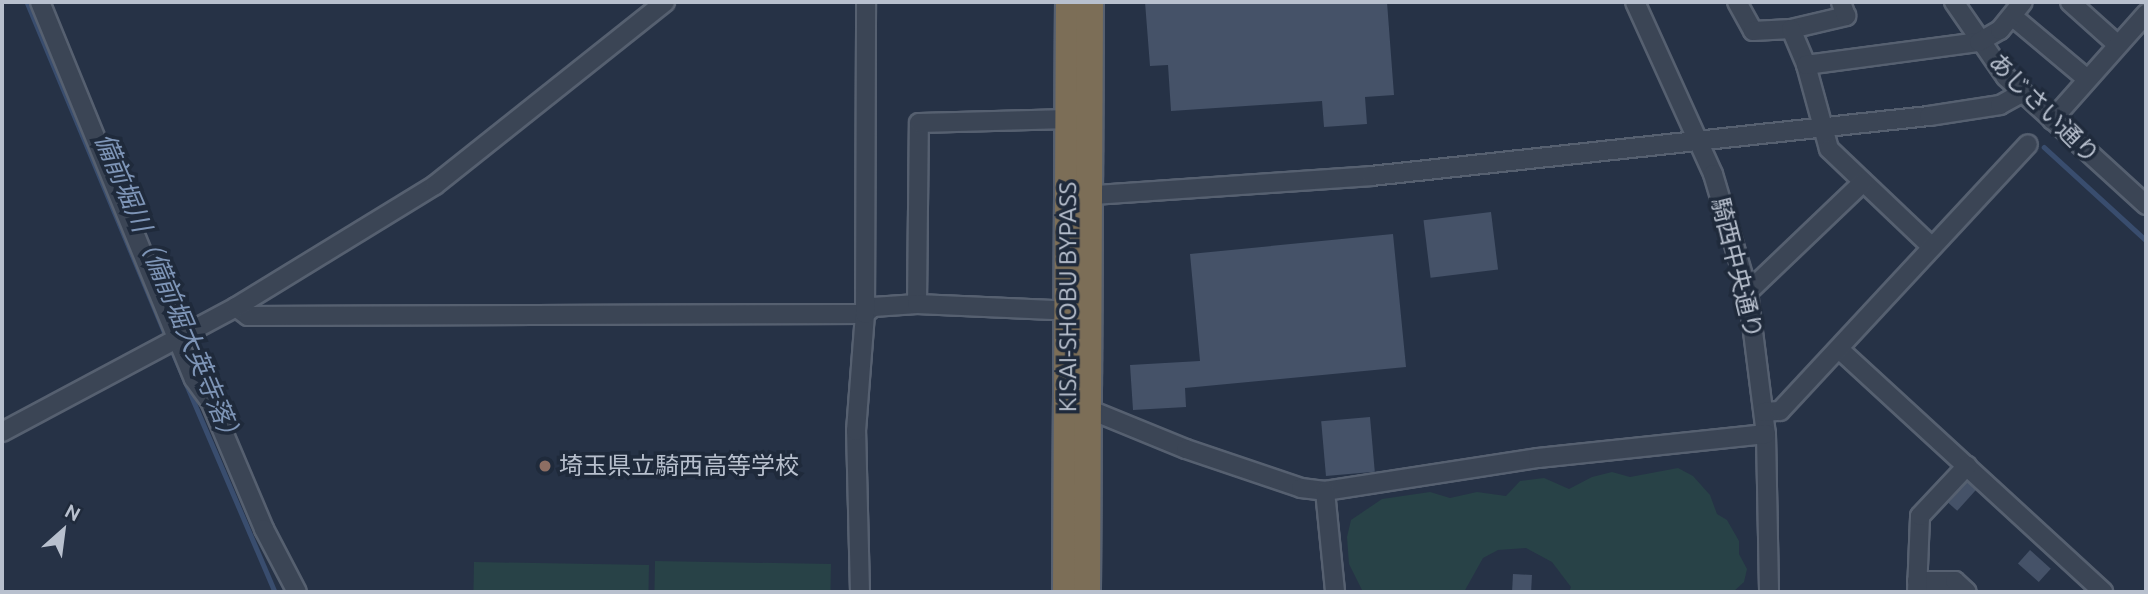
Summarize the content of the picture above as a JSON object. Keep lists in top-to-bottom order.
{
  "streets": {
    "highway": ["KISAI-SHOBU BYPASS"],
    "street": ["あじさい通り", "騎西中央通り"]
  },
  "water": ["備前堀川（備前堀大英寺落）"],
  "places": ["埼玉県立騎西高等学校"],
  "north": "top right"
}
